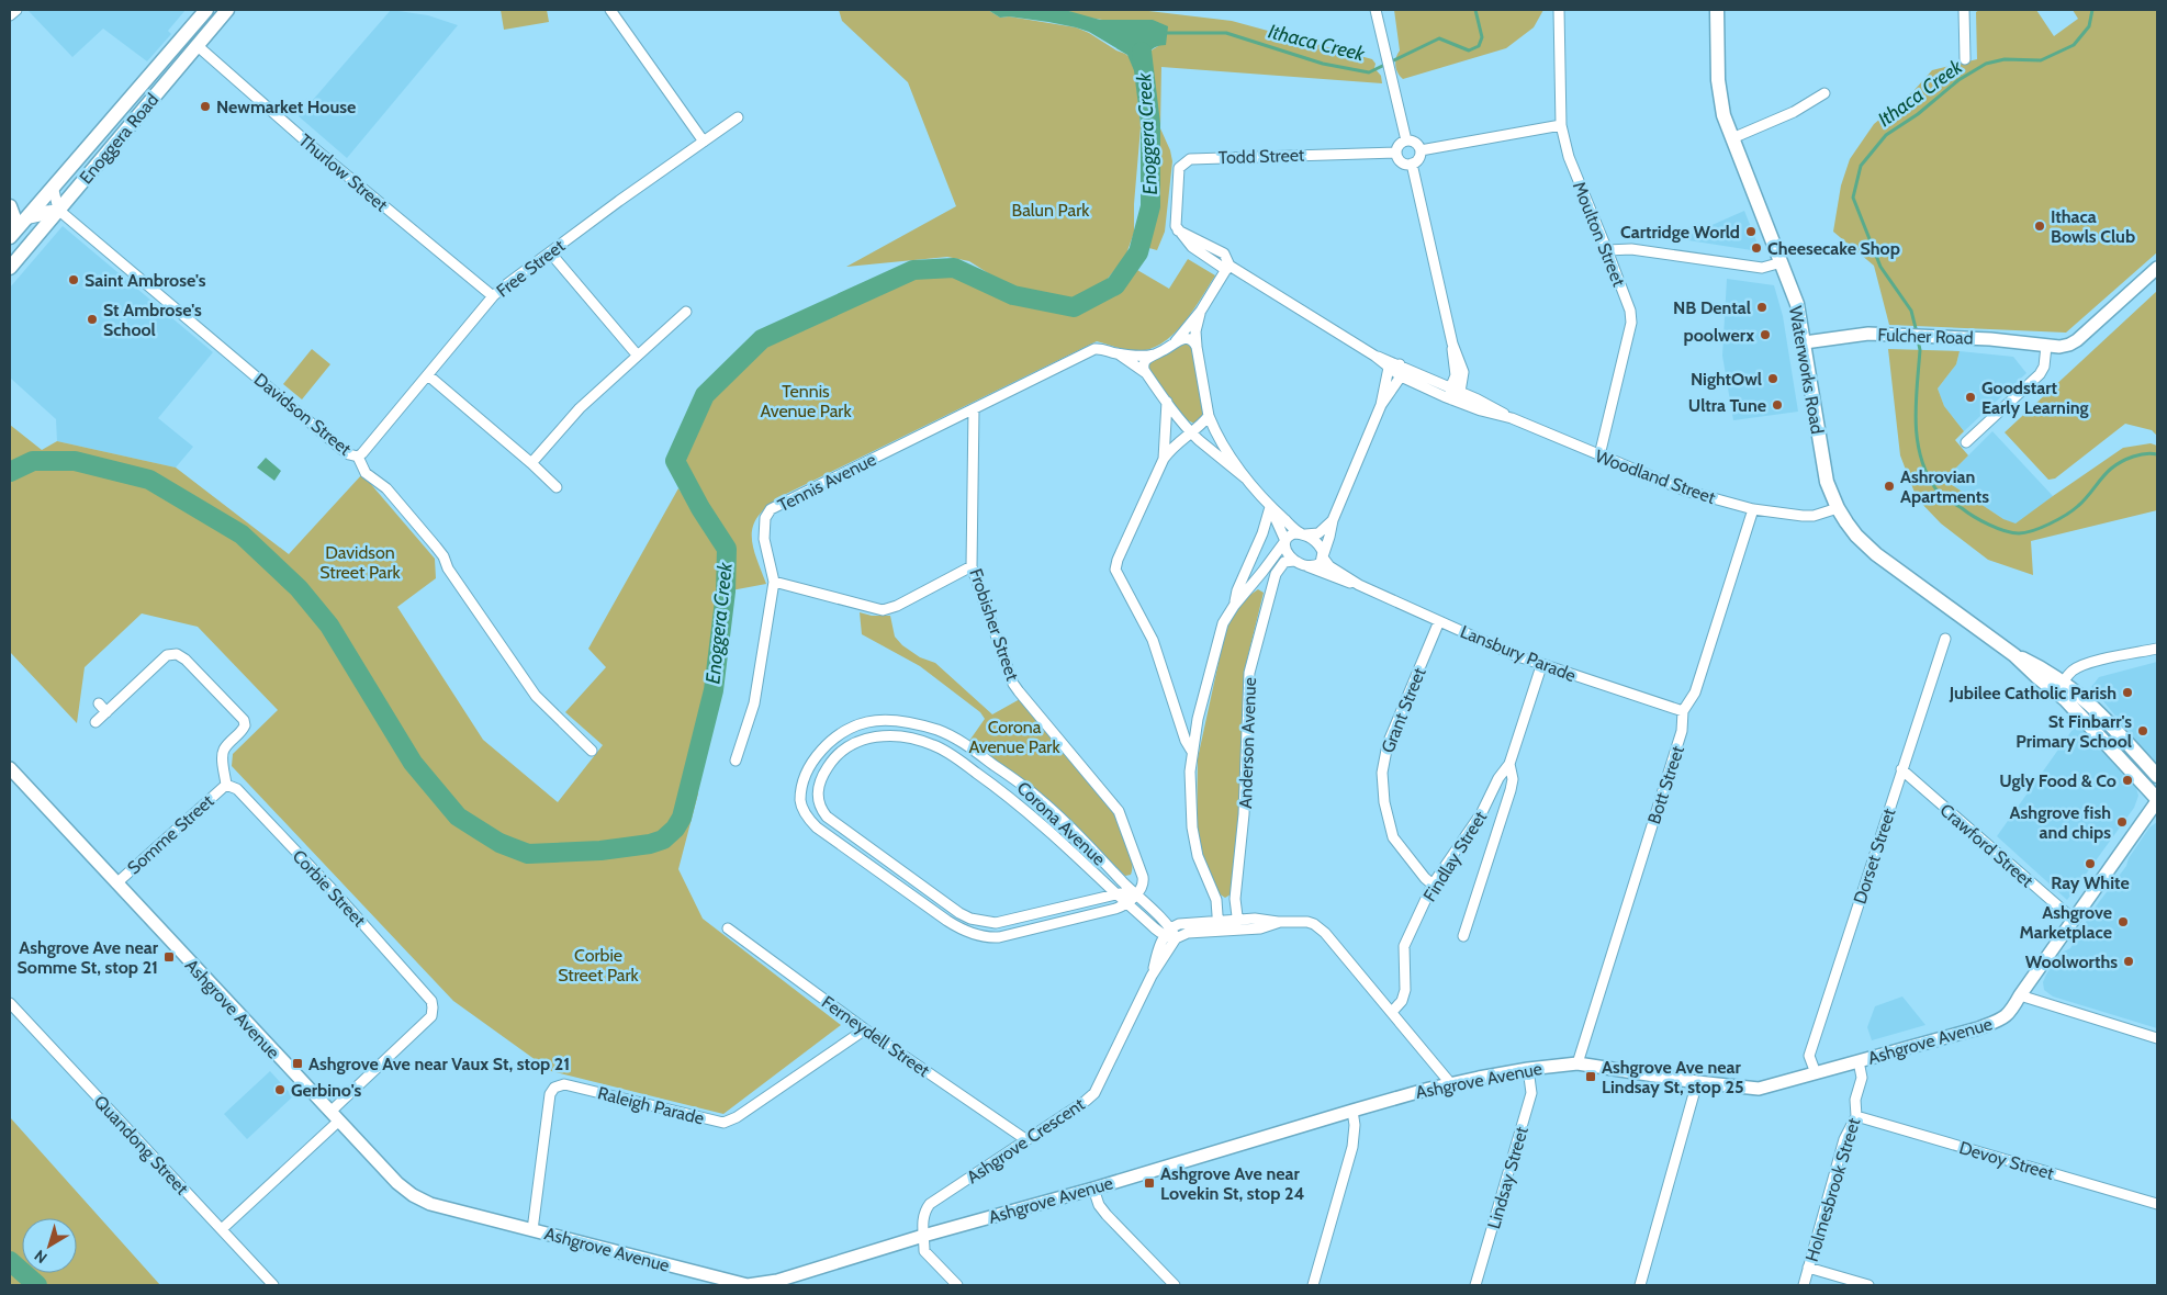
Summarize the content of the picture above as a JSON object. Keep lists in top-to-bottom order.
{
  "streets": {
    "main road": [
      "Enoggera Road",
      "Fulcher Road",
      "Waterworks Road",
      "Ashgrove Avenue"
    ],
    "street": [
      "Todd Street",
      "Thurlow Street",
      "Moulton Street",
      "Free Street",
      "Davidson Street",
      "Woodland Street",
      "Tennis Avenue",
      "Frobisher Street",
      "Lansbury Parade",
      "Grant Street",
      "Anderson Avenue",
      "Bott Street",
      "Corona Avenue",
      "Somme Street",
      "Crawford Street",
      "Findlay Street",
      "Dorset Street",
      "Corbie Street",
      "Ferneydell Street",
      "Raleigh Parade",
      "Ashgrove Crescent",
      "Quandong Street",
      "Devoy Street",
      "Lindsay Street",
      "Holmesbrook Street"
    ]
  },
  "crossings": [
    ["Enoggera Road", "Thurlow Street"],
    ["Enoggera Road", "Davidson Street"],
    ["Todd Street", "Woodland Street"],
    ["Thurlow Street", "Free Street"],
    ["Moulton Street", "Woodland Street"],
    ["Free Street", "Davidson Street"],
    ["Fulcher Road", "Waterworks Road"],
    ["Waterworks Road", "Woodland Street"],
    ["Waterworks Road", "Ashgrove Avenue"],
    ["Woodland Street", "Bott Street"],
    ["Tennis Avenue", "Frobisher Street"],
    ["Frobisher Street", "Corona Avenue"],
    ["Lansbury Parade", "Grant Street"],
    ["Lansbury Parade", "Anderson Avenue"],
    ["Lansbury Parade", "Bott Street"],
    ["Lansbury Parade", "Findlay Street"],
    ["Grant Street", "Findlay Street"],
    ["Bott Street", "Ashgrove Avenue"],
    ["Corona Avenue", "Ashgrove Crescent"],
    ["Somme Street", "Corbie Street"],
    ["Somme Street", "Ashgrove Avenue"],
    ["Crawford Street", "Dorset Street"],
    ["Crawford Street", "Ashgrove Avenue"],
    ["Dorset Street", "Ashgrove Avenue"],
    ["Corbie Street", "Ashgrove Avenue"],
    ["Ashgrove Avenue", "Raleigh Parade"],
    ["Ashgrove Avenue", "Ashgrove Crescent"],
    ["Ashgrove Avenue", "Lindsay Street"],
    ["Ashgrove Avenue", "Holmesbrook Street"],
    ["Ferneydell Street", "Raleigh Parade"],
    ["Ferneydell Street", "Ashgrove Crescent"],
    ["Devoy Street", "Holmesbrook Street"]
  ],
  "water": ["Ithaca Creek", "Enoggera Creek"],
  "parks": [
    "Balun Park",
    "Tennis Avenue Park",
    "Davidson Street Park",
    "Corona Avenue Park",
    "Corbie Street Park"
  ],
  "places": {
    "other": [
      "Newmarket House",
      "Ithaca Bowls Club",
      "Cartridge World",
      "Cheesecake Shop",
      "Saint Ambrose's",
      "NB Dental",
      "St Ambrose's School",
      "poolwerx",
      "NightOwl",
      "Goodstart Early Learning",
      "Ultra Tune",
      "Ashrovian Apartments",
      "Jubilee Catholic Parish",
      "St Finbarr's Primary School",
      "Ugly Food & Co",
      "Ashgrove fish and chips",
      "Ray White",
      "Ashgrove Marketplace",
      "Woolworths",
      "Gerbino's"
    ],
    "transit": [
      "Ashgrove Ave near Somme St, stop 21",
      "Ashgrove Ave near Vaux St, stop 21",
      "Ashgrove Ave near Lindsay St, stop 25",
      "Ashgrove Ave near Lovekin St, stop 24"
    ]
  },
  "north": "bottom left"
}
